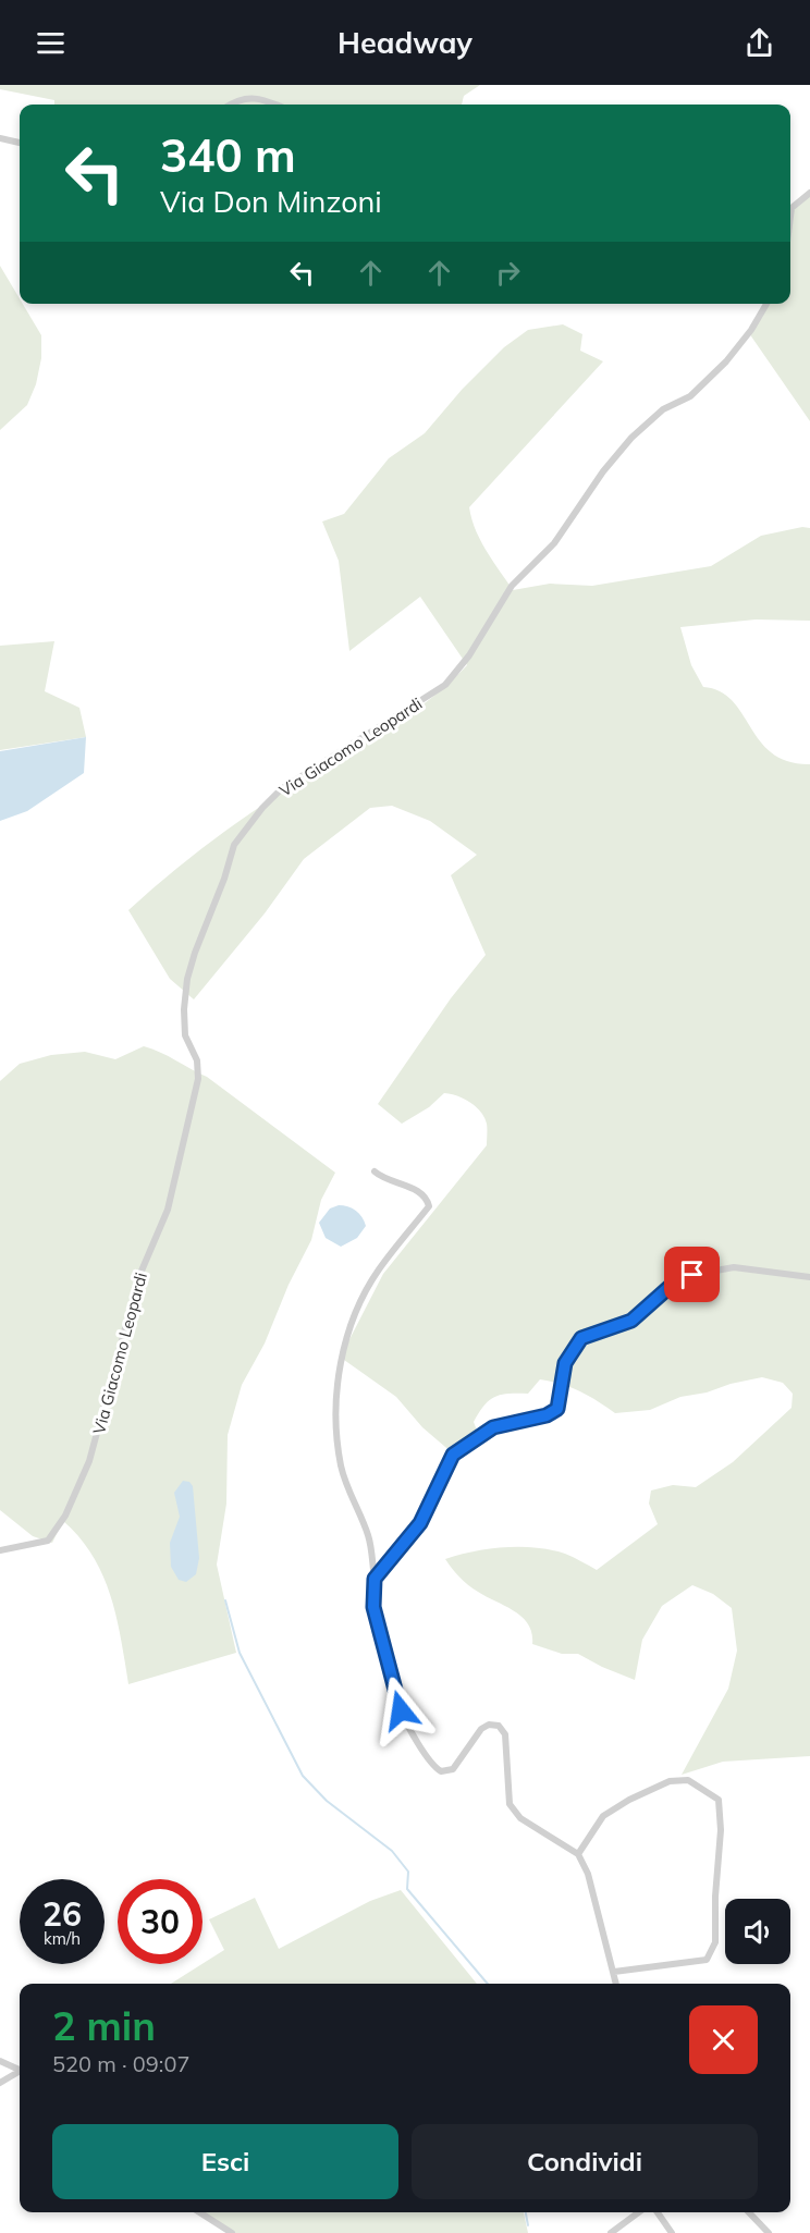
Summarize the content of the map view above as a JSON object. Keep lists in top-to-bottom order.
{
  "streets": {
    "street": ["Via Giacomo Leopardi"]
  },
  "page": {
    "header": "Headway",
    "turn": ["340 m", "Via Don Minzoni"],
    "speed": "26 km/h",
    "limit": "30",
    "heading": ["2 min", "520 m · 09:07"],
    "buttons": ["Esci", "Condividi"]
  }
}
